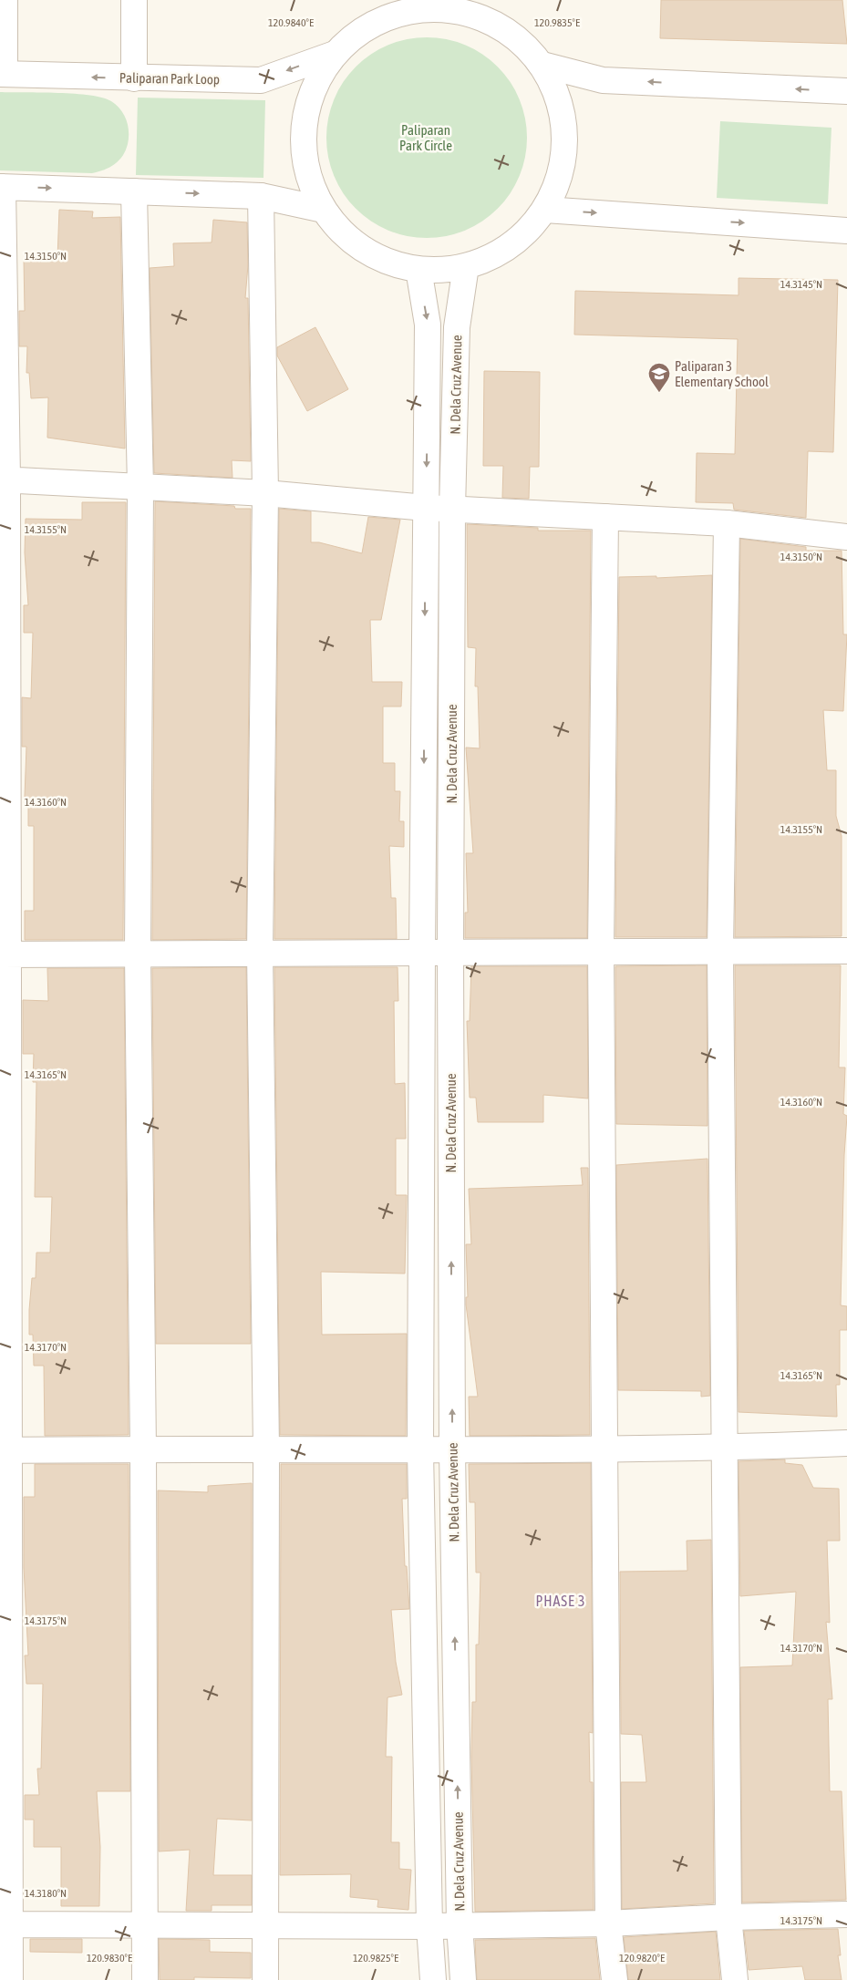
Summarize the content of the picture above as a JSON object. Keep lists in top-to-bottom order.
{
  "streets": {
    "street": ["Paliparan Park Loop", "N. Dela Cruz Avenue"]
  },
  "districts": ["PHASE 3"],
  "parks": ["Paliparan Park Circle"],
  "places": {
    "school or university": ["Paliparan 3 Elementary School"]
  },
  "coordinates": [
    "120.9840°E",
    "120.9835°E",
    "14.3150°N",
    "14.3145°N",
    "14.3155°N",
    "14.3160°N",
    "14.3165°N",
    "14.3170°N",
    "14.3175°N",
    "14.3180°N",
    "120.9830°E",
    "120.9825°E",
    "120.9820°E"
  ]
}
